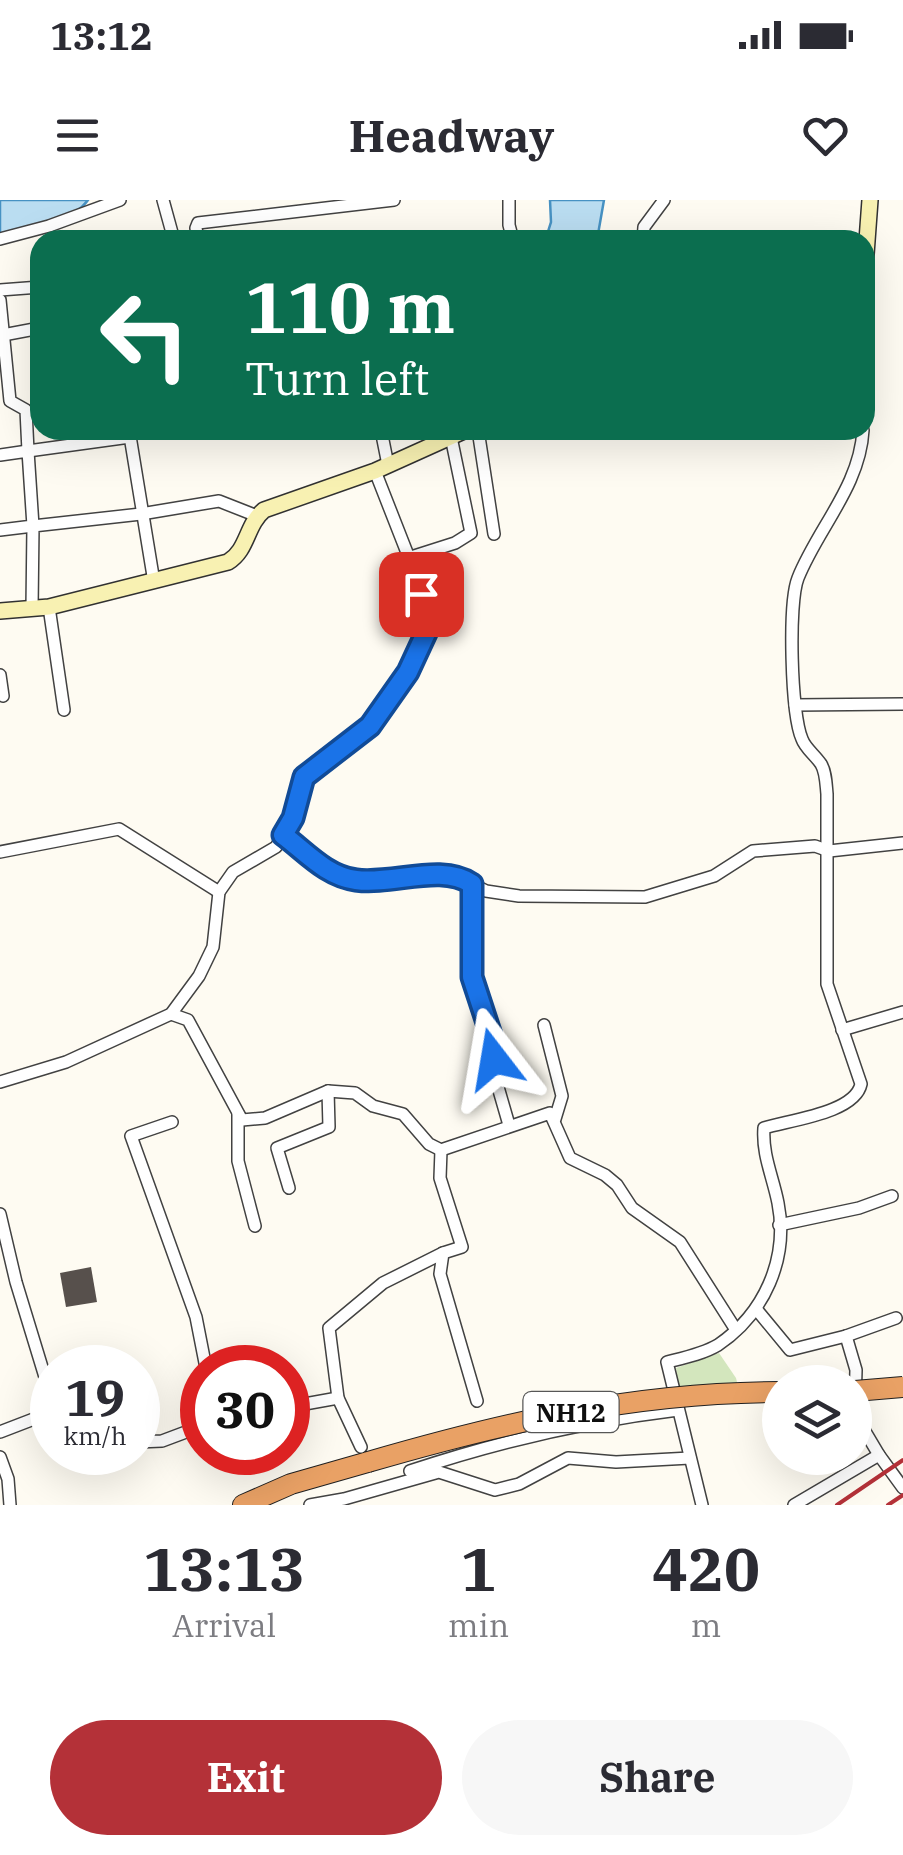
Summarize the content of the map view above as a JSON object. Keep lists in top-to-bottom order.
{
  "streets": {
    "highway": ["NH12"]
  },
  "page": {
    "status": "13:12",
    "header": "Headway",
    "turn": ["110 m", "Turn left"],
    "speed": "19 km/h",
    "limit": "30",
    "eta": [
      "13:13",
      "Arrival",
      "1",
      "min",
      "420",
      "m"
    ],
    "buttons": ["Exit", "Share"]
  }
}
